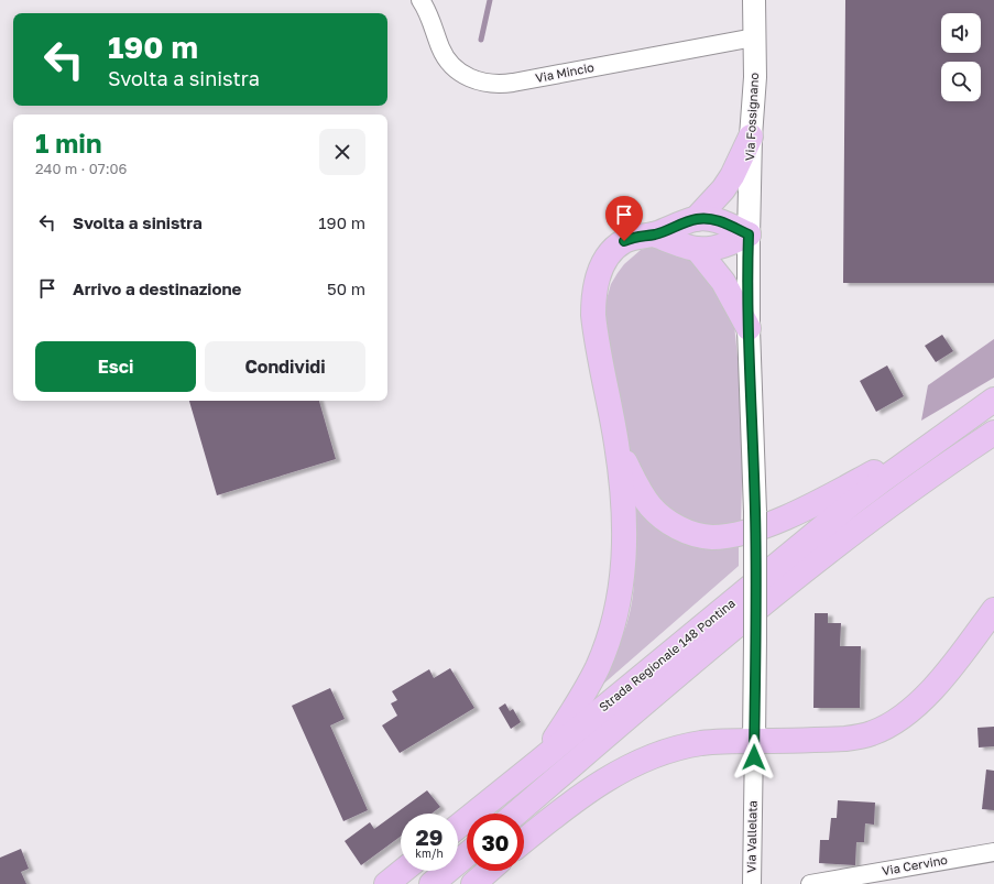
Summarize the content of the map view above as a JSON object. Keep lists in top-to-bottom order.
{
  "streets": {
    "highway": ["Strada Regionale 148 Pontina"],
    "street": [
      "Via Mincio",
      "Via Fossignano",
      "Via Vallelata",
      "Via Cervino"
    ]
  },
  "crossings": [
    ["Via Mincio", "Via Fossignano"],
    ["Via Fossignano", "Via Vallelata"]
  ],
  "page": {
    "turn": ["190 m", "Svolta a sinistra"],
    "heading": ["1 min", "240 m · 07:06"],
    "list": [
      {
        "name": "Svolta a sinistra",
        "value": "190 m"
      },
      {
        "name": "Arrivo a destinazione",
        "value": "50 m"
      }
    ],
    "buttons": ["Esci", "Condividi"],
    "speed": "29 km/h",
    "limit": "30"
  }
}
